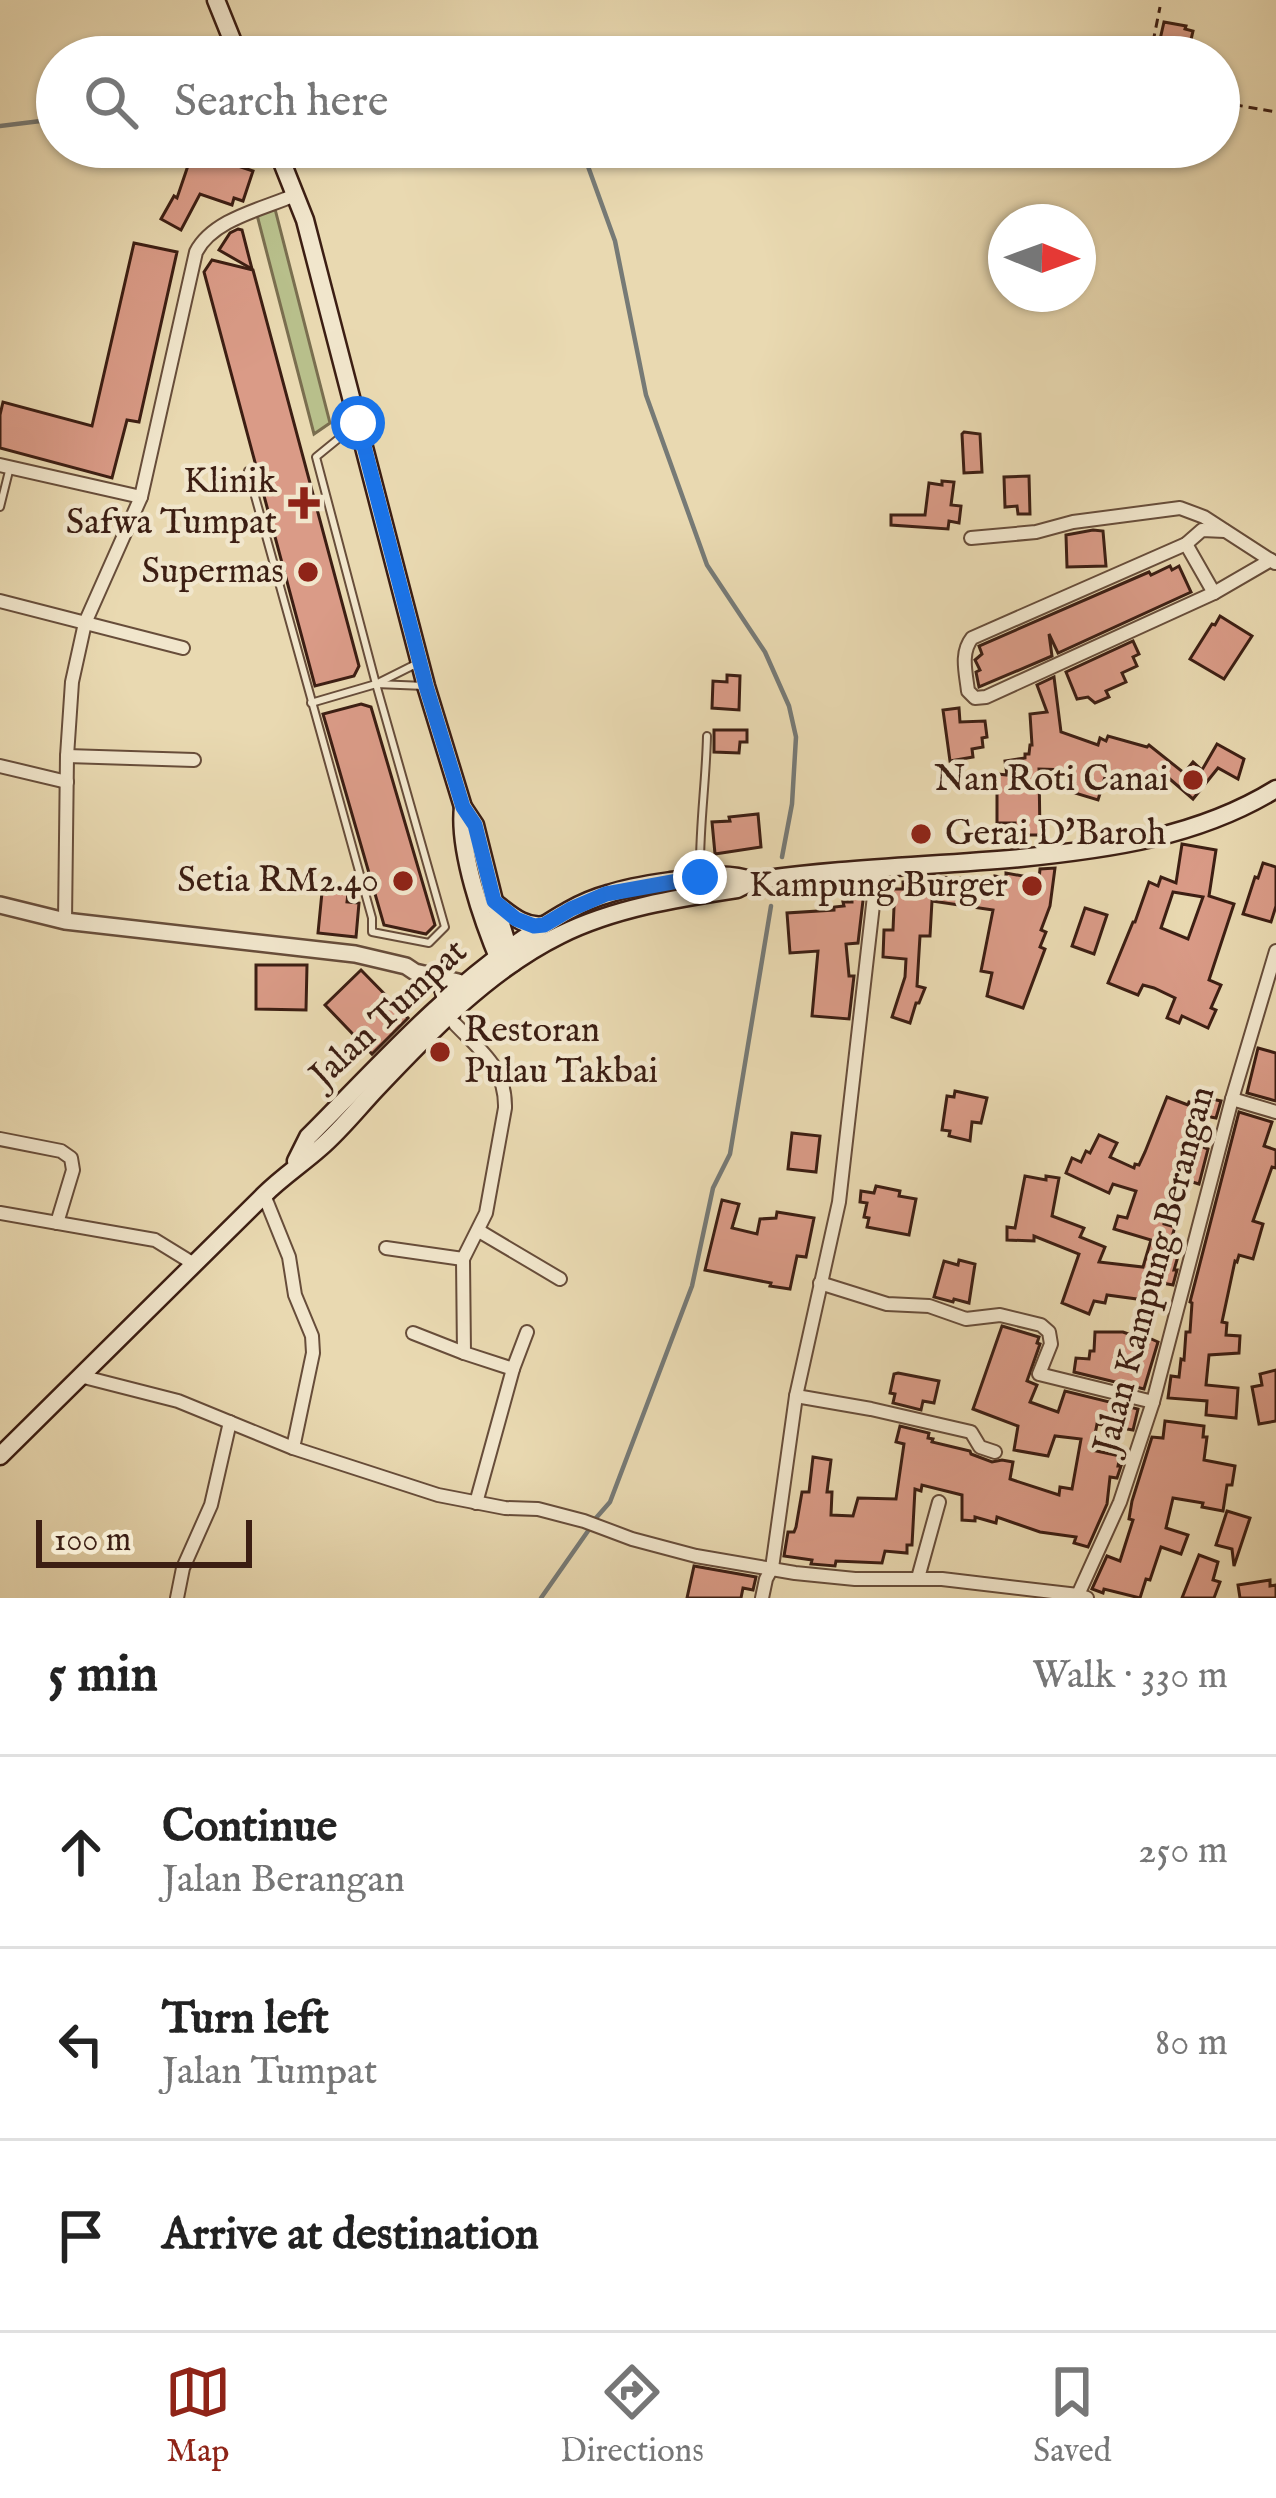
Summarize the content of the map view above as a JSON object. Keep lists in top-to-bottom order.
{
  "streets": {
    "main road": ["Jalan Tumpat"],
    "street": ["Jalan Kampung Berangan"]
  },
  "places": {
    "health": ["Klinik Safwa Tumpat"],
    "other": [
      "Supermas",
      "Nan Roti Canai",
      "Gerai D'Baroh",
      "Setia RM2.40",
      "Kampung Burger",
      "Restoran Pulau Takbai"
    ]
  },
  "scale_bar": "100 m",
  "north": "right",
  "page": {
    "search": "Search here",
    "scale": "100 m",
    "heading": ["5 min", "Walk · 330 m"],
    "list": [
      ["Continue", "Jalan Berangan", "250 m"],
      ["Turn left", "Jalan Tumpat", "80 m"],
      "Arrive at destination"
    ],
    "nav": ["Map", "Directions", "Saved"]
  }
}
